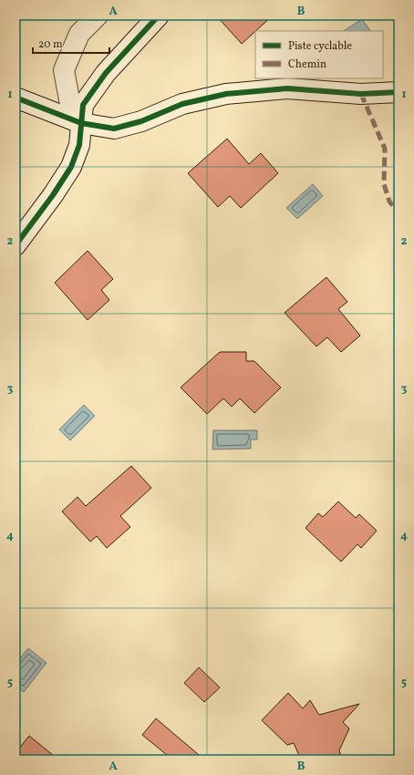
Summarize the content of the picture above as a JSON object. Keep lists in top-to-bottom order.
{
  "legend": ["Piste cyclable", "Chemin"],
  "scale_bar": "20 m",
  "grid": {
    "columns": ["A", "B"],
    "rows": [
      "1",
      "2",
      "3",
      "4",
      "5"
    ]
  }
}
